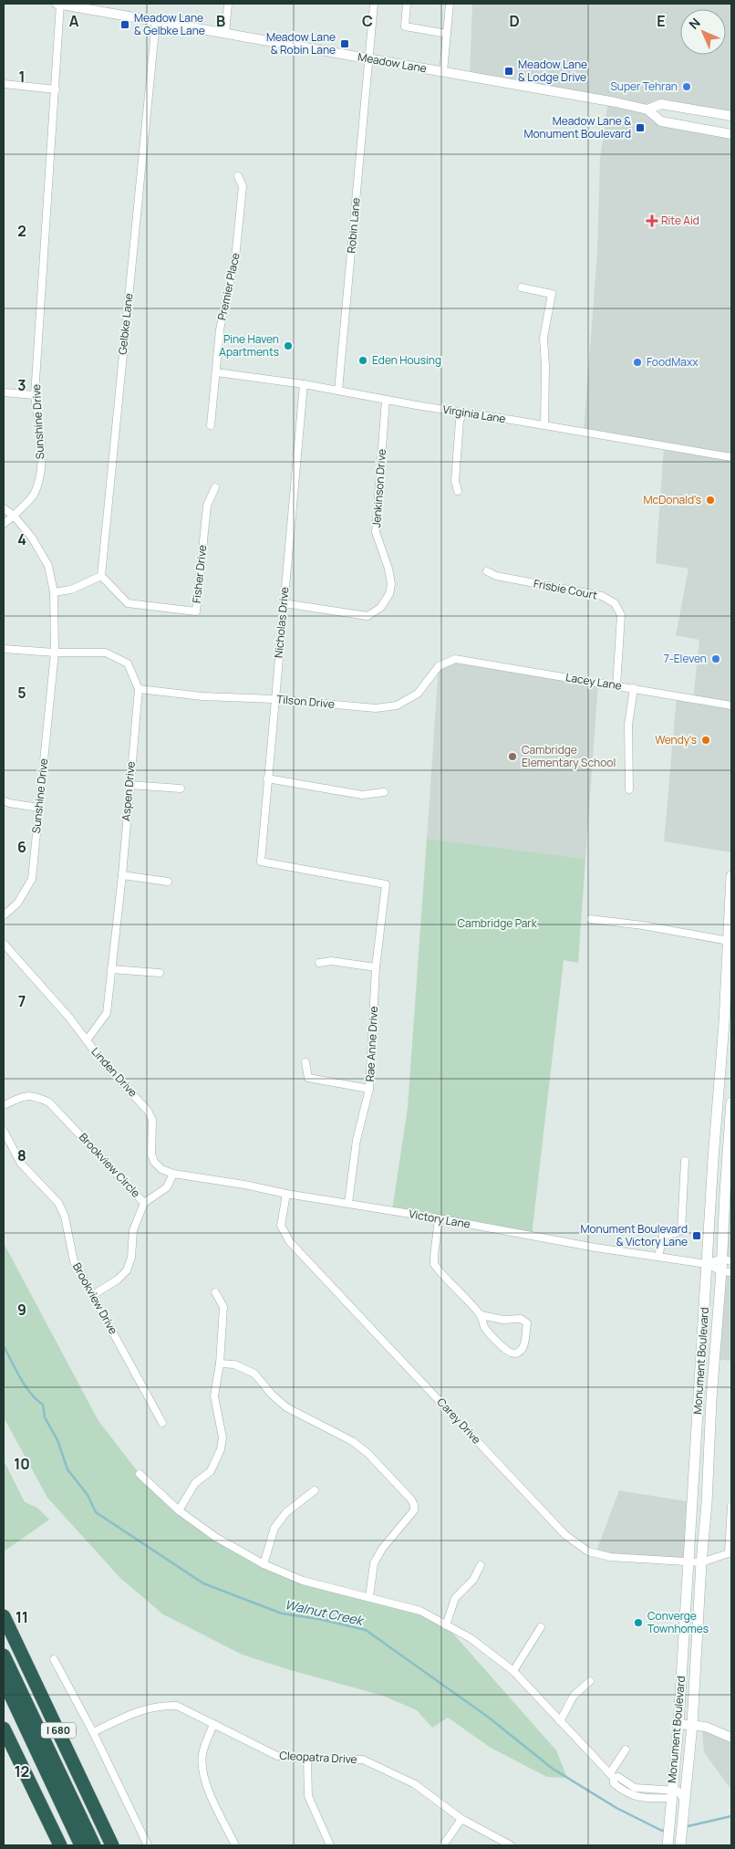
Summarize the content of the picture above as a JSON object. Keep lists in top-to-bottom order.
{
  "streets": {
    "highway": ["I 680"],
    "main road": ["Monument Boulevard"],
    "street": [
      "Meadow Lane",
      "Robin Lane",
      "Premier Place",
      "Gelbke Lane",
      "Virginia Lane",
      "Sunshine Drive",
      "Jenkinson Drive",
      "Fisher Drive",
      "Frisbie Court",
      "Nicholas Drive",
      "Lacey Lane",
      "Tilson Drive",
      "Aspen Drive",
      "Rae Anne Drive",
      "Linden Drive",
      "Brookview Circle",
      "Victory Lane",
      "Brookview Drive",
      "Carey Drive",
      "Cleopatra Drive"
    ]
  },
  "crossings": [
    ["Meadow Lane", "Robin Lane"],
    ["Meadow Lane", "Gelbke Lane"],
    ["Meadow Lane", "Sunshine Drive"],
    ["Robin Lane", "Virginia Lane"],
    ["Premier Place", "Virginia Lane"],
    ["Gelbke Lane", "Fisher Drive"],
    ["Virginia Lane", "Jenkinson Drive"],
    ["Virginia Lane", "Nicholas Drive"],
    ["Sunshine Drive", "Aspen Drive"],
    ["Jenkinson Drive", "Nicholas Drive"],
    ["Frisbie Court", "Lacey Lane"],
    ["Nicholas Drive", "Tilson Drive"],
    ["Nicholas Drive", "Rae Anne Drive"],
    ["Lacey Lane", "Tilson Drive"],
    ["Tilson Drive", "Aspen Drive"],
    ["Aspen Drive", "Linden Drive"],
    ["Rae Anne Drive", "Victory Lane"],
    ["Linden Drive", "Victory Lane"],
    ["Brookview Circle", "Brookview Drive"],
    ["Victory Lane", "Monument Boulevard"],
    ["Victory Lane", "Carey Drive"],
    ["Monument Boulevard", "Carey Drive"]
  ],
  "water": ["Walnut Creek"],
  "parks": ["Cambridge Park"],
  "places": {
    "transit": [
      "Meadow Lane & Gelbke Lane",
      "Meadow Lane & Robin Lane",
      "Meadow Lane & Lodge Drive",
      "Meadow Lane & Monument Boulevard",
      "Monument Boulevard & Victory Lane"
    ],
    "other": [
      "Super Tehran",
      "Pine Haven Apartments",
      "Eden Housing",
      "FoodMaxx",
      "McDonald's",
      "7-Eleven",
      "Wendy's",
      "Cambridge Elementary School",
      "Converge Townhomes"
    ],
    "health": ["Rite Aid"]
  },
  "north": "top left",
  "grid": {
    "columns": [
      "A",
      "B",
      "C",
      "D",
      "E"
    ],
    "rows": [
      "1",
      "2",
      "3",
      "4",
      "5",
      "6",
      "7",
      "8",
      "9",
      "10",
      "11",
      "12"
    ]
  }
}
